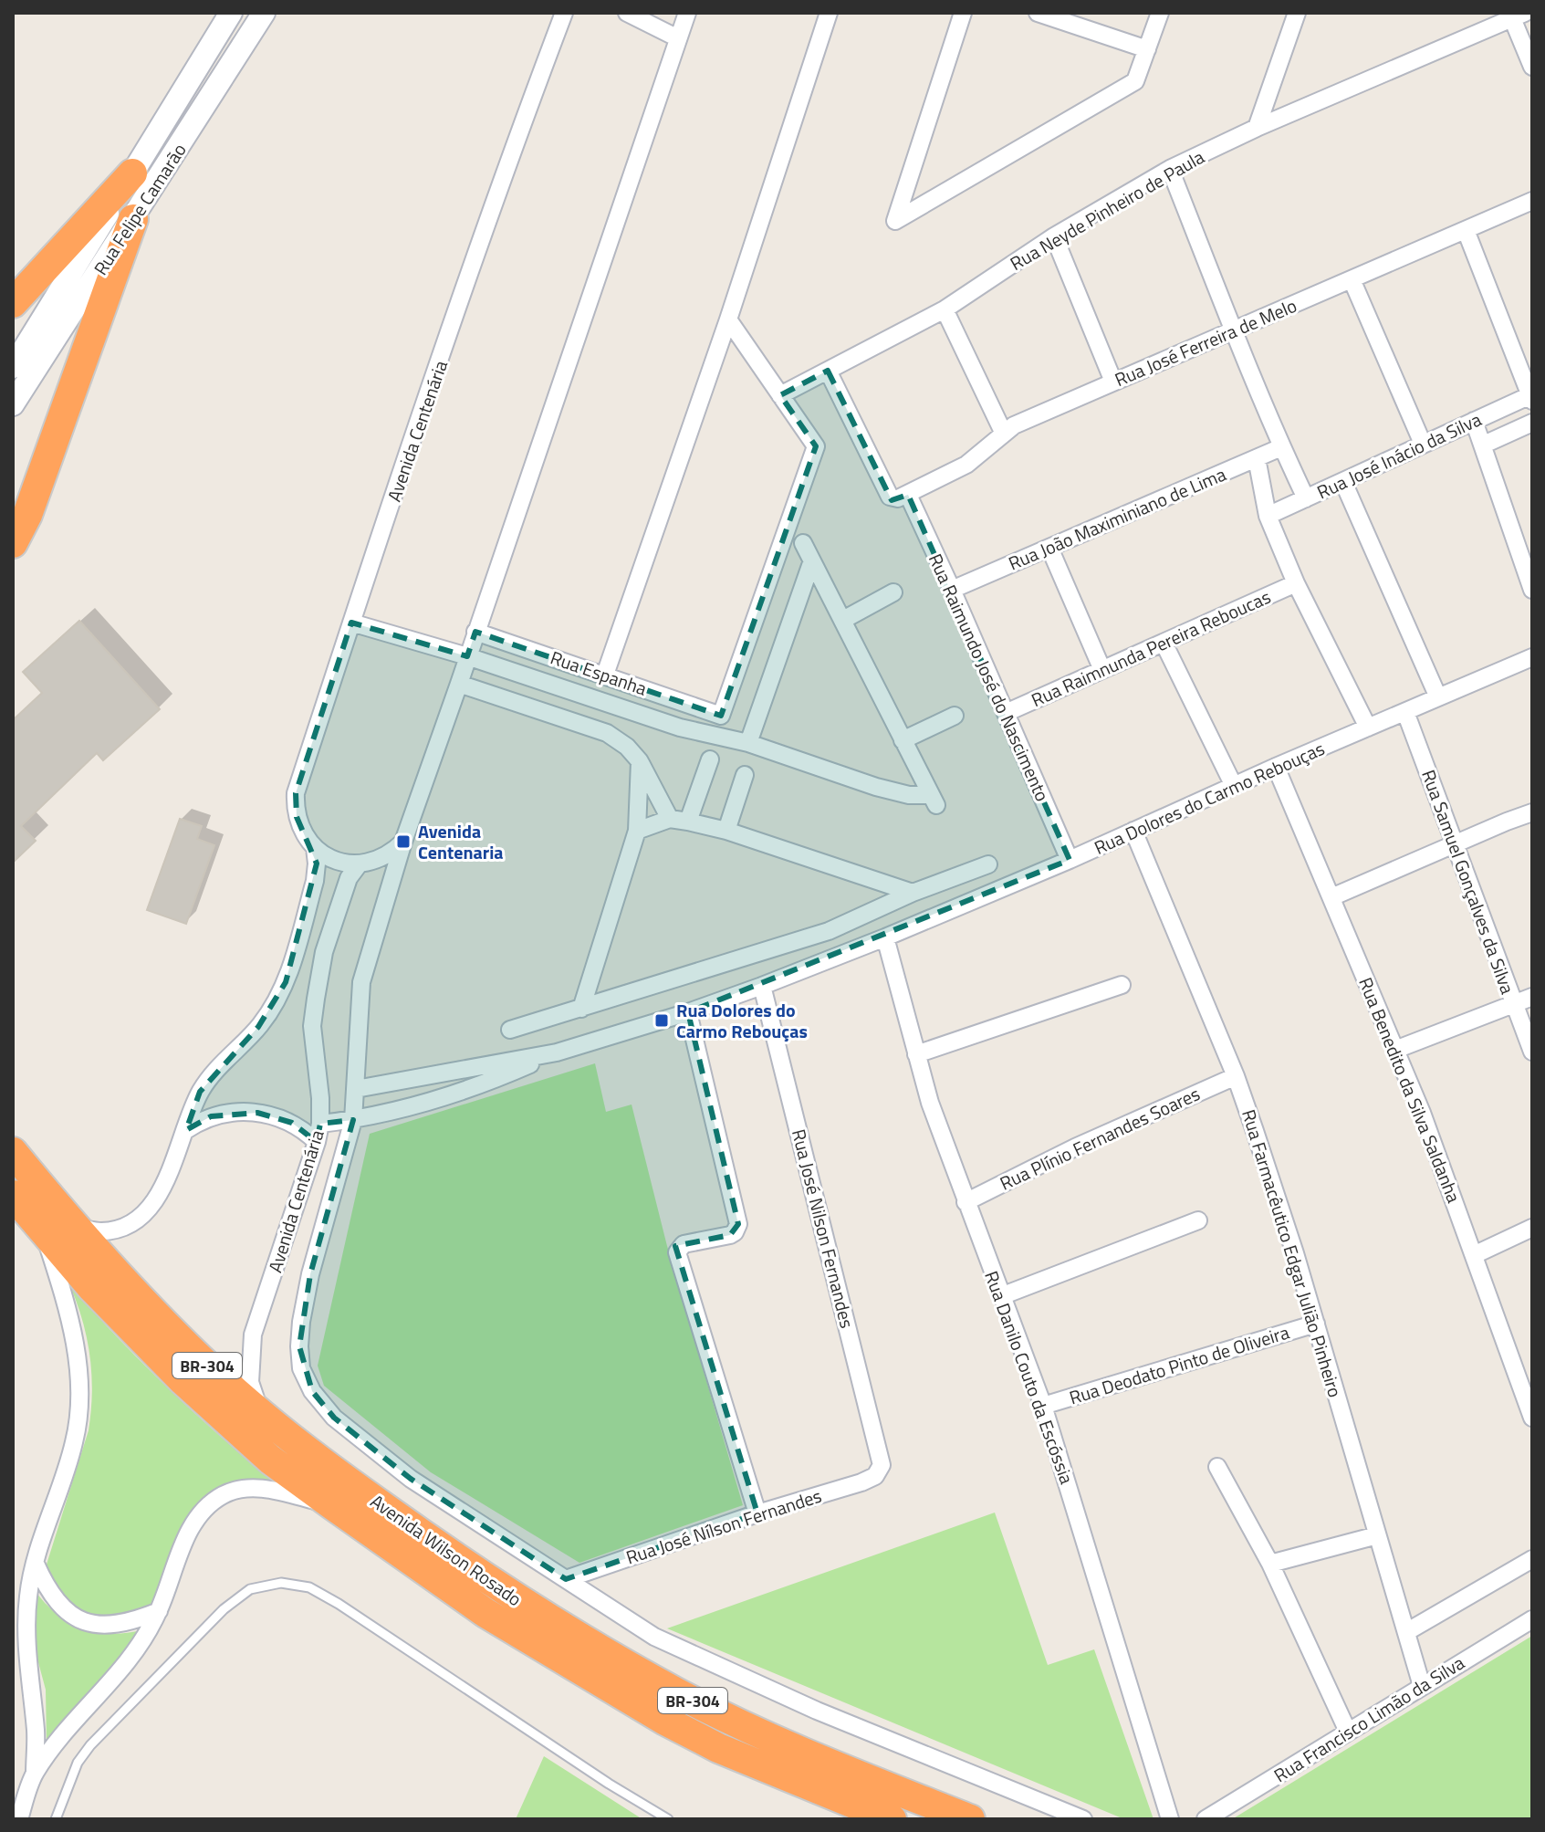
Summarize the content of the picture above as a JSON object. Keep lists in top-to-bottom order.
{
  "streets": {
    "highway": ["BR-304", "Avenida Wilson Rosado"],
    "main road": ["Rua Felipe Camarão"],
    "street": [
      "Rua Neyde Pinheiro de Paula",
      "Rua José Ferreira de Melo",
      "Avenida Centenária",
      "Rua José Inácio da Silva",
      "Rua João Maximiniano de Lima",
      "Rua Raimnunda Pereira Reboucas",
      "Rua Espanha",
      "Rua Raimundo José do Nascimento",
      "Rua Dolores do Carmo Rebouças",
      "Rua Samuel Gonçalves da Silva",
      "Rua Benedito da Silva Saldanha",
      "Rua Plínio Fernandes Soares",
      "Rua José Nilson Fernandes",
      "Rua Farmacêutico Edgar Julião Pinheiro",
      "Rua Deodato Pinto de Oliveira",
      "Rua Danilo Couto da Escóssia",
      "Rua José Nílson Fernandes",
      "Rua Francisco Limão da Silva"
    ]
  },
  "crossings": [
    ["Rua Neyde Pinheiro de Paula", "Rua José Ferreira de Melo"],
    ["Rua Neyde Pinheiro de Paula", "Rua Espanha"],
    ["Rua José Ferreira de Melo", "Rua Raimundo José do Nascimento"],
    ["Avenida Centenária", "Rua Dolores do Carmo Rebouças"],
    ["Avenida Centenária", "Avenida Wilson Rosado"],
    ["Rua João Maximiniano de Lima", "Rua Raimundo José do Nascimento"],
    ["Rua Raimnunda Pereira Reboucas", "Rua Raimundo José do Nascimento"],
    ["Rua Raimundo José do Nascimento", "Rua Dolores do Carmo Rebouças"],
    ["Rua Dolores do Carmo Rebouças", "Rua Samuel Gonçalves da Silva"],
    ["Rua Dolores do Carmo Rebouças", "Rua Benedito da Silva Saldanha"],
    ["Rua Dolores do Carmo Rebouças", "Rua José Nilson Fernandes"],
    ["Rua Dolores do Carmo Rebouças", "Rua Farmacêutico Edgar Julião Pinheiro"],
    ["Rua Dolores do Carmo Rebouças", "Rua Danilo Couto da Escóssia"],
    ["Rua Plínio Fernandes Soares", "Rua Farmacêutico Edgar Julião Pinheiro"],
    ["Rua Plínio Fernandes Soares", "Rua Danilo Couto da Escóssia"],
    ["Rua José Nilson Fernandes", "Rua José Nílson Fernandes"],
    ["Rua Farmacêutico Edgar Julião Pinheiro", "Rua Deodato Pinto de Oliveira"],
    ["Rua Farmacêutico Edgar Julião Pinheiro", "Rua Francisco Limão da Silva"],
    ["Rua Deodato Pinto de Oliveira", "Rua Danilo Couto da Escóssia"]
  ],
  "places": {
    "transit": ["Avenida Centenaria", "Rua Dolores do Carmo Rebouças"]
  }
}
